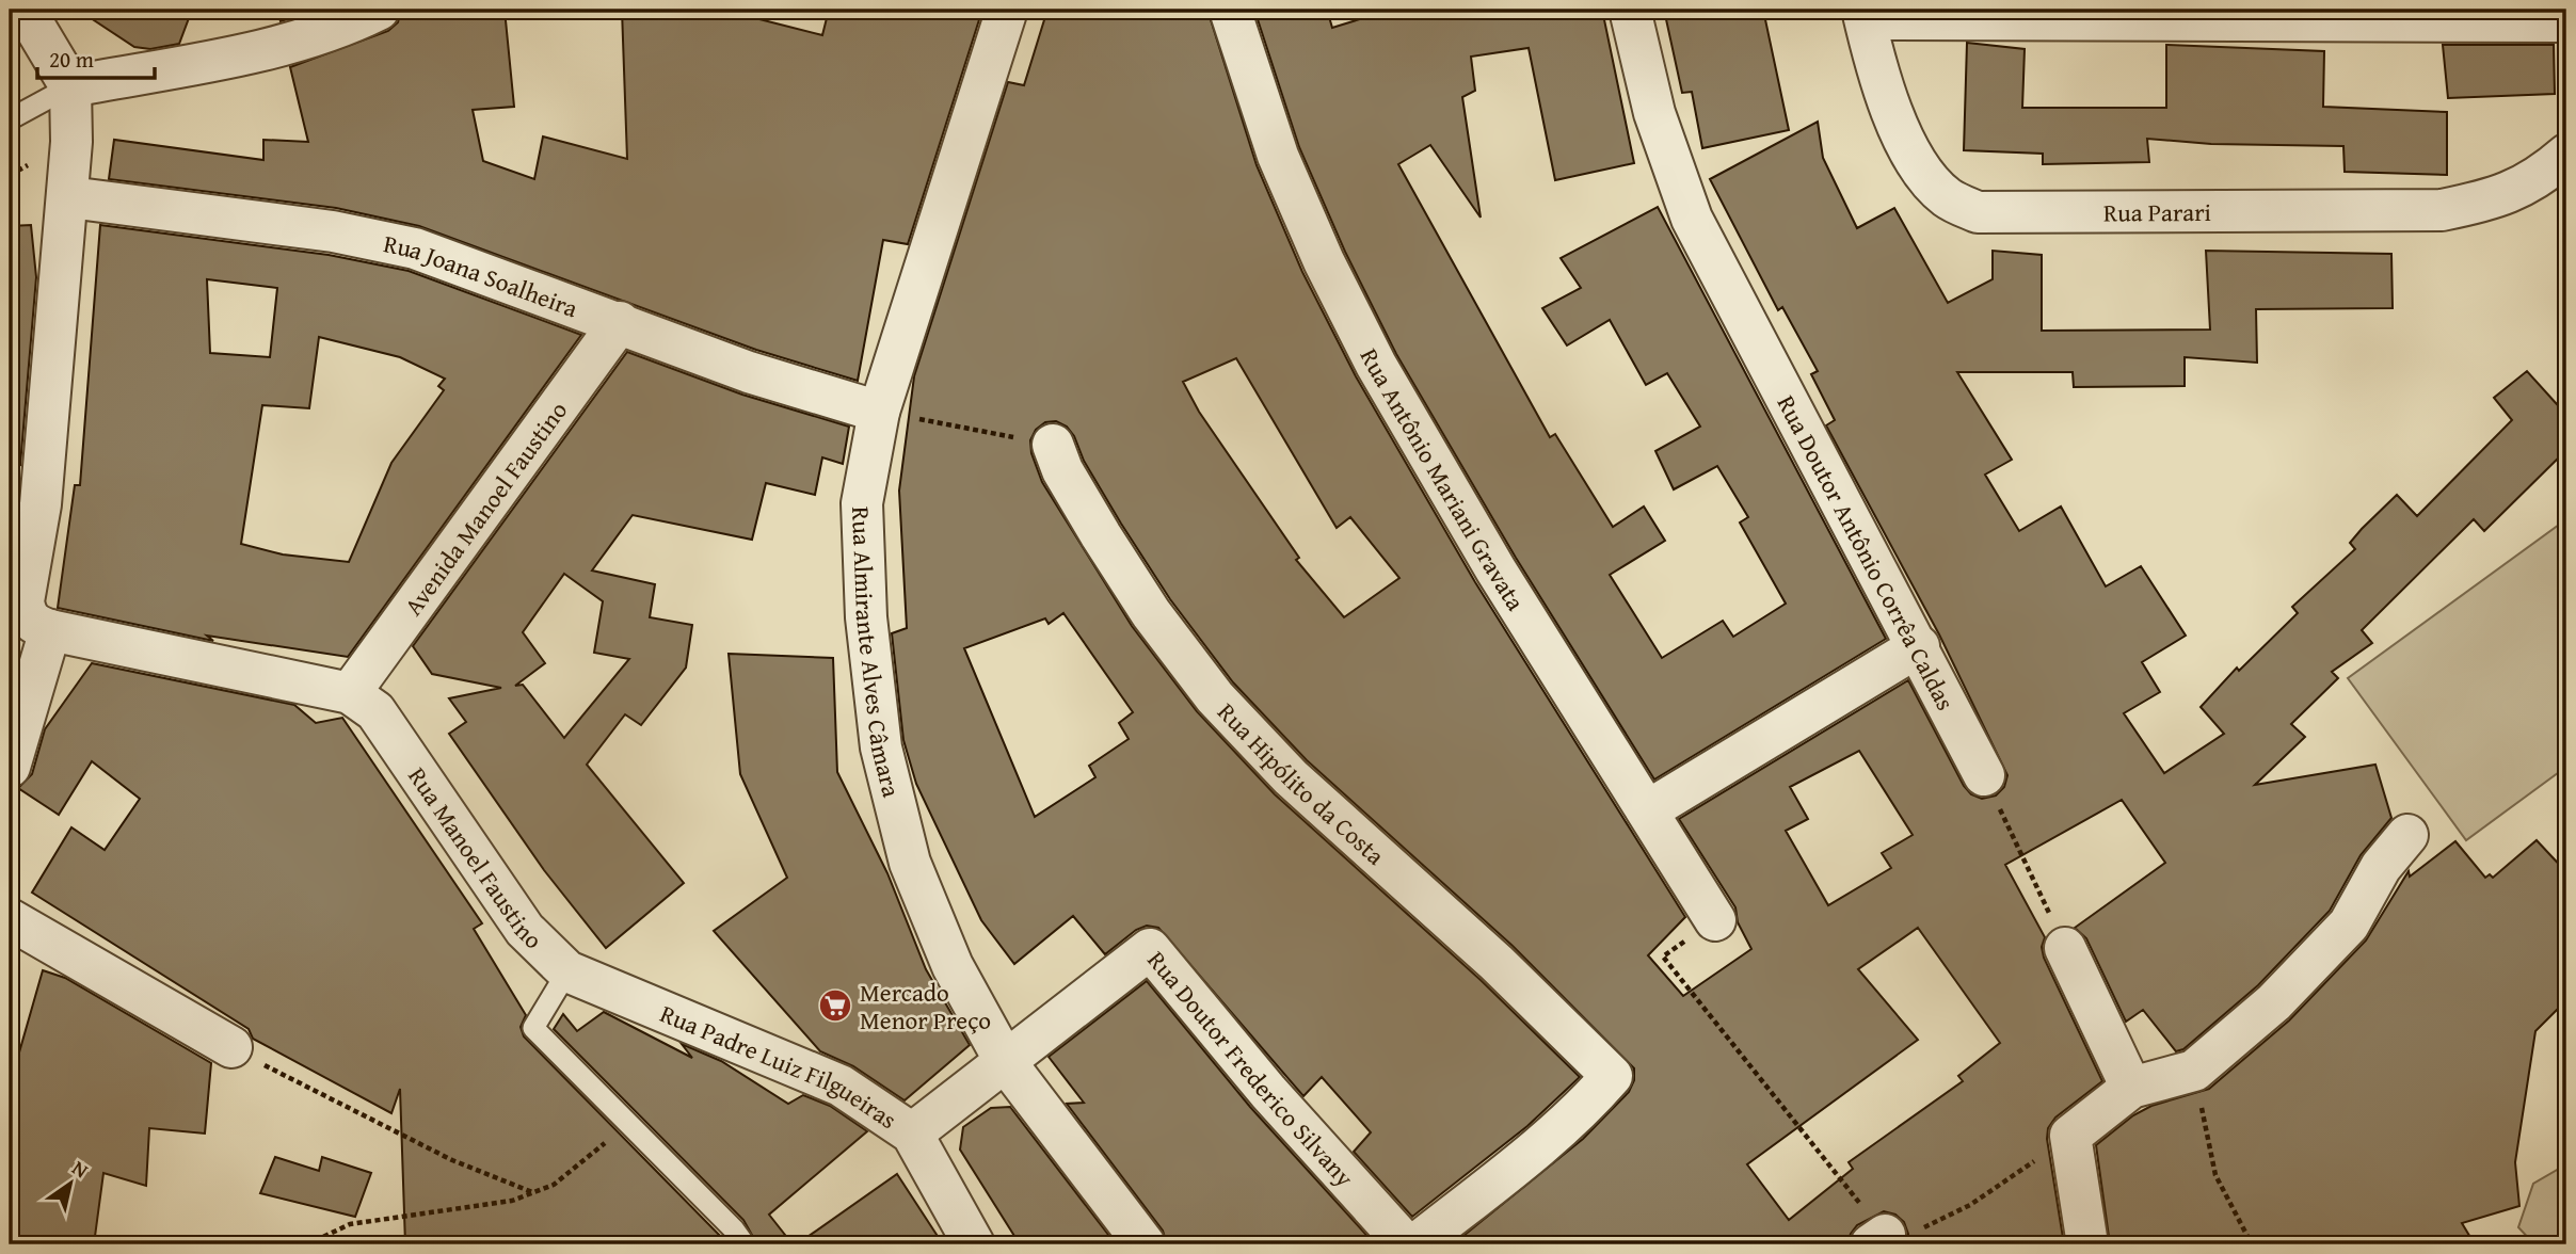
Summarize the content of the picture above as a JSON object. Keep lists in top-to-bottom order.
{
  "streets": {
    "street": [
      "Rua Parari",
      "Rua Joana Soalheira",
      "Rua Antônio Mariani Gravata",
      "Avenida Manoel Faustino",
      "Rua Doutor Antônio Corrêa Caldas",
      "Rua Almirante Alves Câmara",
      "Rua Hipólito da Costa",
      "Rua Manoel Faustino",
      "Rua Padre Luiz Filgueiras",
      "Rua Doutor Frederico Silvany"
    ]
  },
  "crossings": [
    ["Rua Joana Soalheira", "Avenida Manoel Faustino"],
    ["Rua Joana Soalheira", "Rua Almirante Alves Câmara"],
    ["Avenida Manoel Faustino", "Rua Manoel Faustino"],
    ["Rua Almirante Alves Câmara", "Rua Doutor Frederico Silvany"],
    ["Rua Manoel Faustino", "Rua Padre Luiz Filgueiras"],
    ["Rua Padre Luiz Filgueiras", "Rua Doutor Frederico Silvany"]
  ],
  "places": {
    "supermarket": ["Mercado Menor Preço"]
  },
  "scale_bar": "20 m",
  "north": "top right"
}
